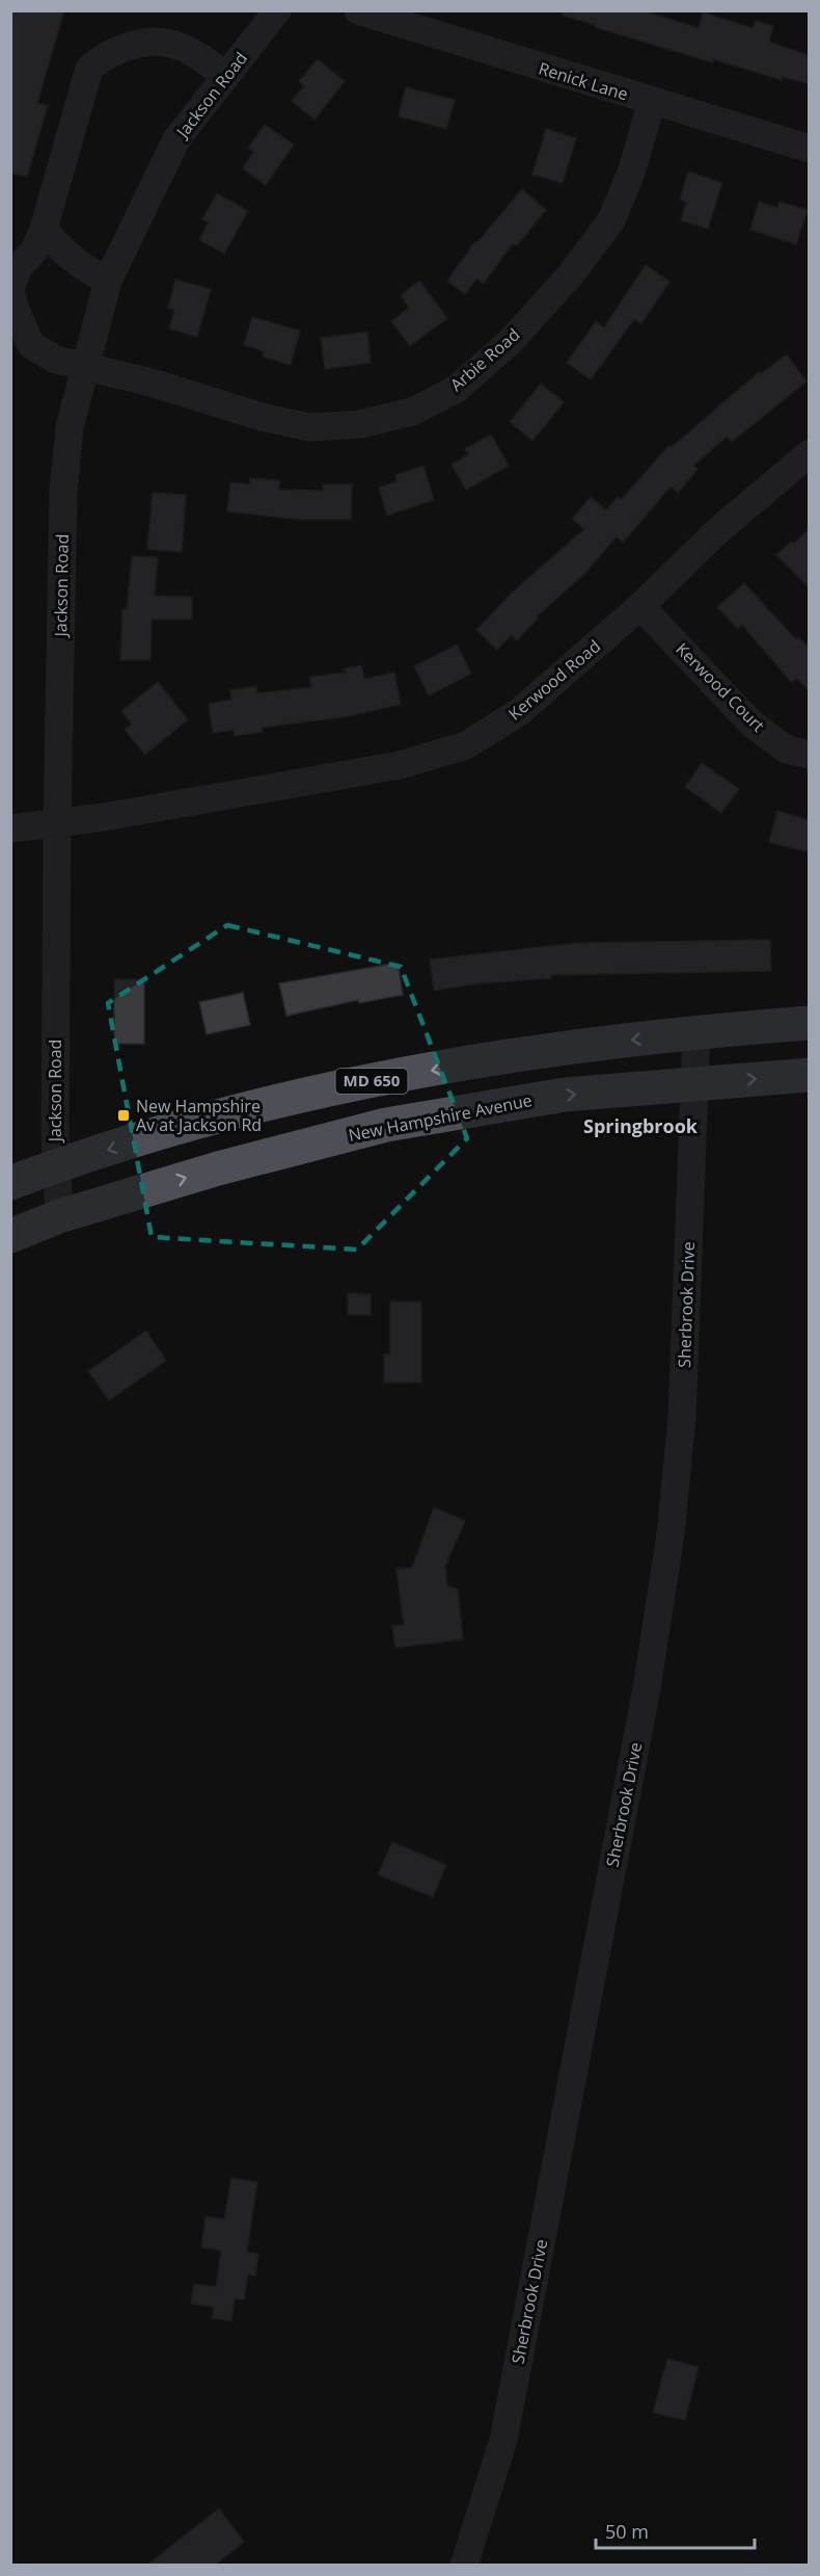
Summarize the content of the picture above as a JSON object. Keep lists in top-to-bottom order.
{
  "streets": {
    "main road": ["MD 650", "New Hampshire Avenue"],
    "street": [
      "Renick Lane",
      "Jackson Road",
      "Arbie Road",
      "Kerwood Road",
      "Kerwood Court",
      "Sherbrook Drive"
    ]
  },
  "crossings": [
    ["Renick Lane", "Arbie Road"],
    ["Jackson Road", "Arbie Road"],
    ["Jackson Road", "Kerwood Road"],
    ["Jackson Road", "MD 650"],
    ["Jackson Road", "New Hampshire Avenue"],
    ["Kerwood Road", "Kerwood Court"],
    ["MD 650", "Sherbrook Drive"],
    ["New Hampshire Avenue", "Sherbrook Drive"]
  ],
  "districts": ["Springbrook"],
  "places": {
    "transit": ["New Hampshire Av at Jackson Rd"]
  },
  "scale_bar": "50 m"
}
